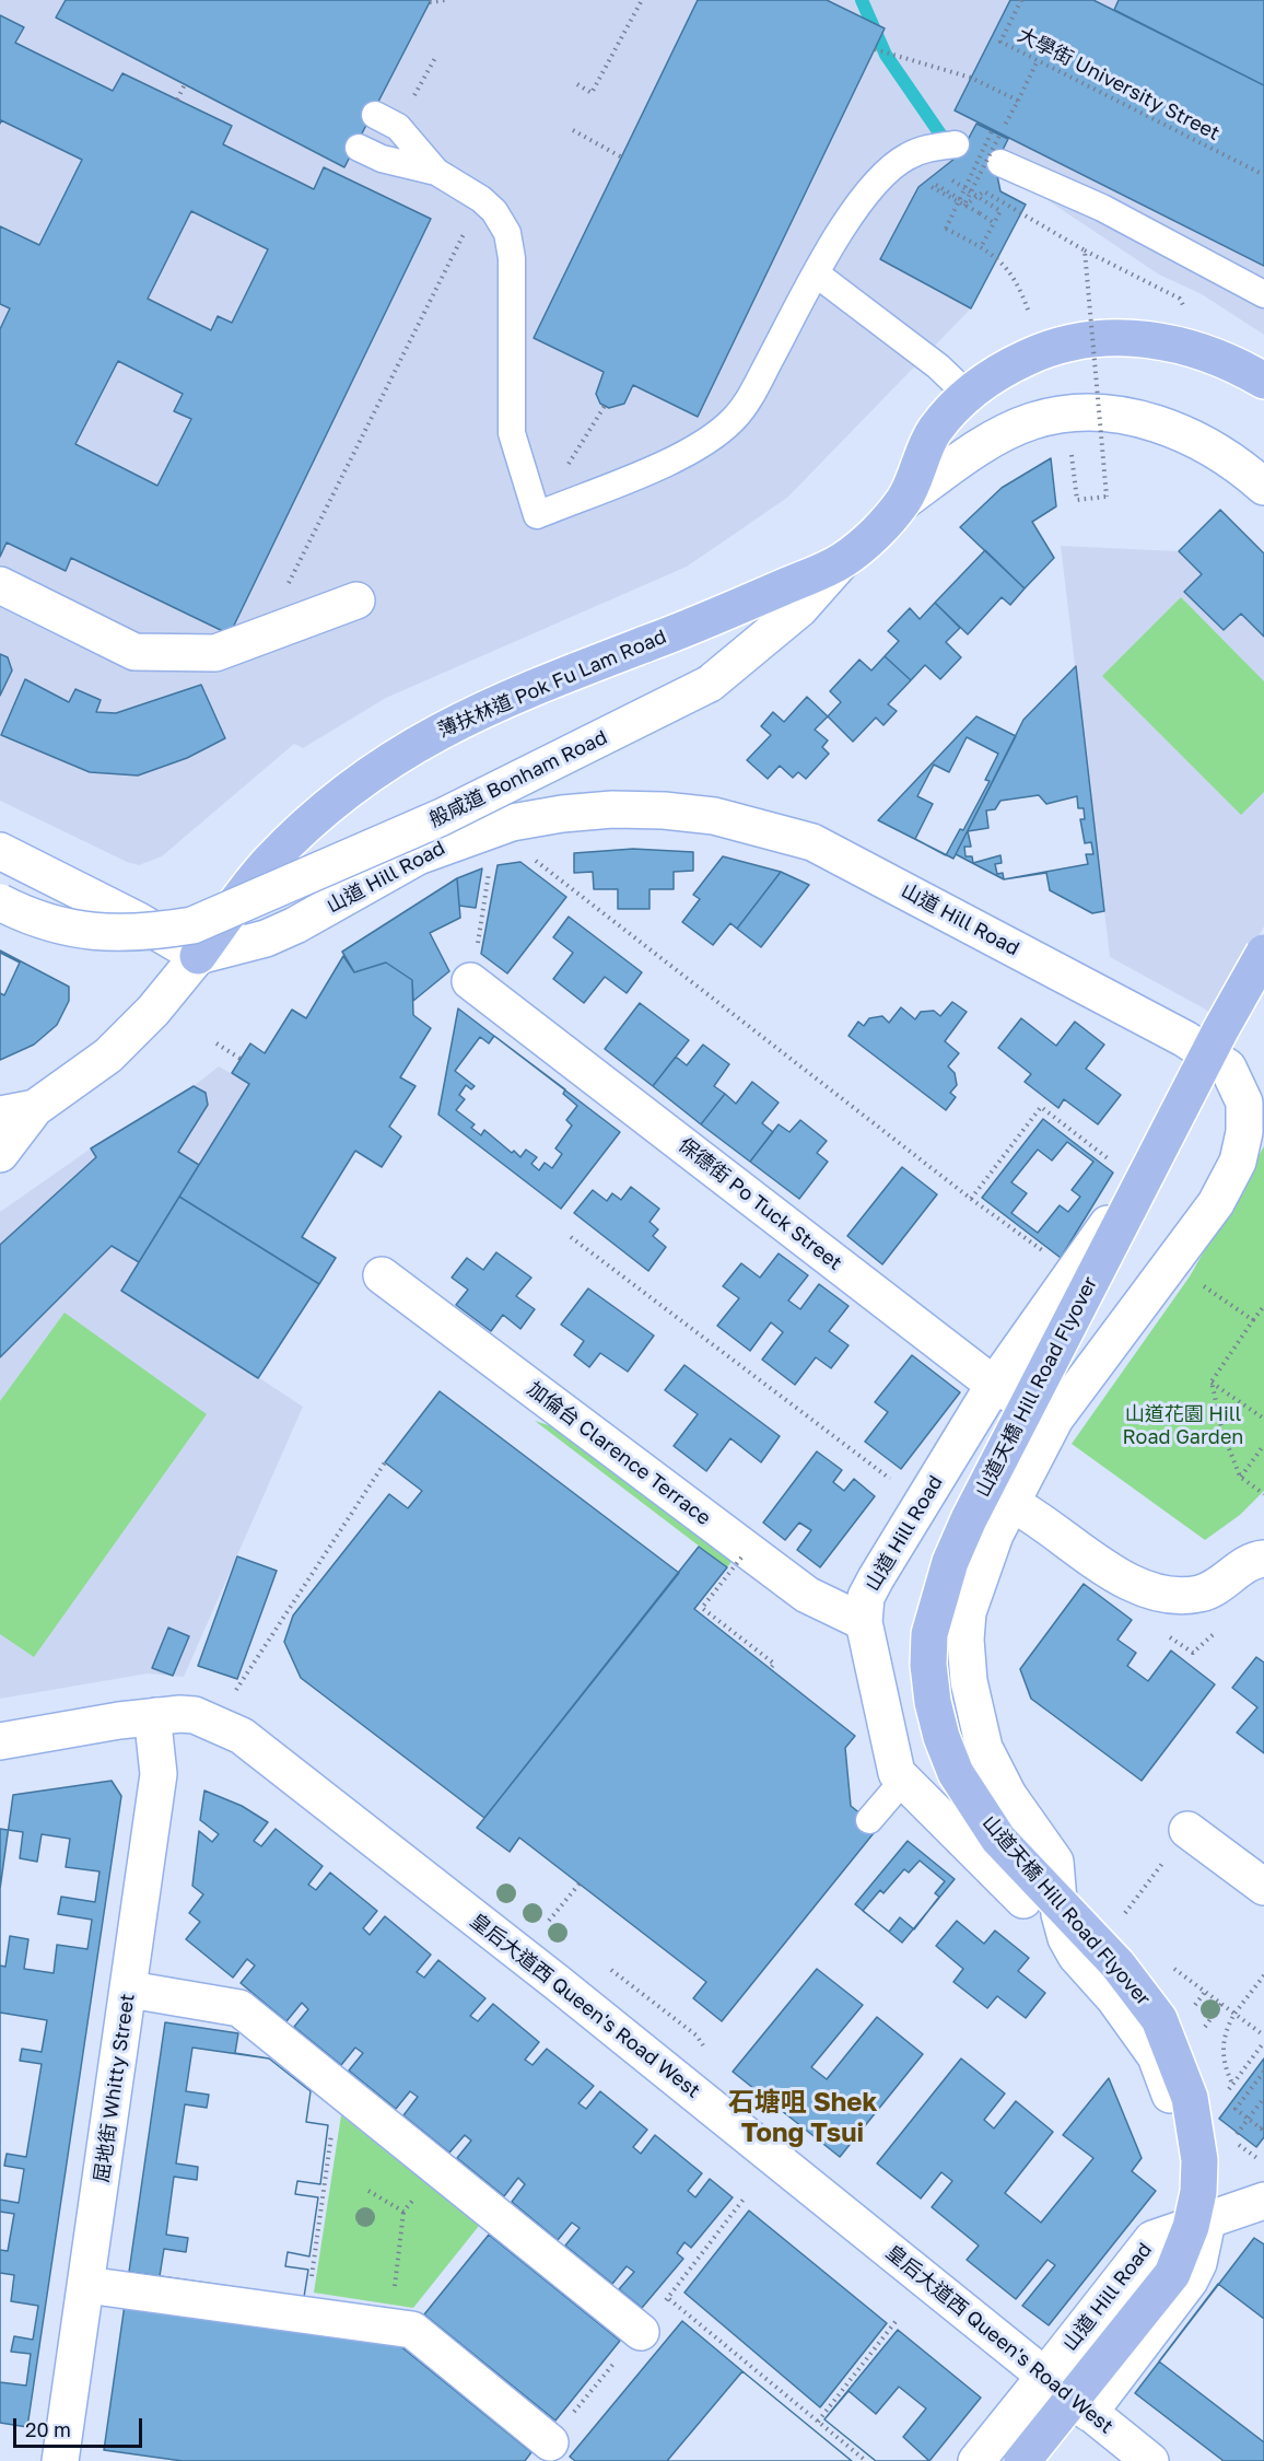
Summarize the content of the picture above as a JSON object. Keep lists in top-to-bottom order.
{
  "streets": {
    "main road": ["薄扶林道 Pok Fu Lam Road", "山道天橋 Hill Road Flyover"],
    "street": [
      "般咸道 Bonham Road",
      "山道 Hill Road",
      "保德街 Po Tuck Street",
      "加倫台 Clarence Terrace",
      "皇后大道西 Queen's Road West",
      "屈地街 Whitty Street"
    ],
    "path": ["大學街 University Street"]
  },
  "crossings": [
    ["薄扶林道 Pok Fu Lam Road", "般咸道 Bonham Road"],
    ["薄扶林道 Pok Fu Lam Road", "山道 Hill Road"],
    ["山道 Hill Road", "保德街 Po Tuck Street"],
    ["山道 Hill Road", "加倫台 Clarence Terrace"],
    ["山道 Hill Road", "皇后大道西 Queen's Road West"],
    ["皇后大道西 Queen's Road West", "屈地街 Whitty Street"]
  ],
  "districts": ["石塘咀 Shek Tong Tsui"],
  "parks": ["山道花園 Hill Road Garden"],
  "scale_bar": "20 m"
}
